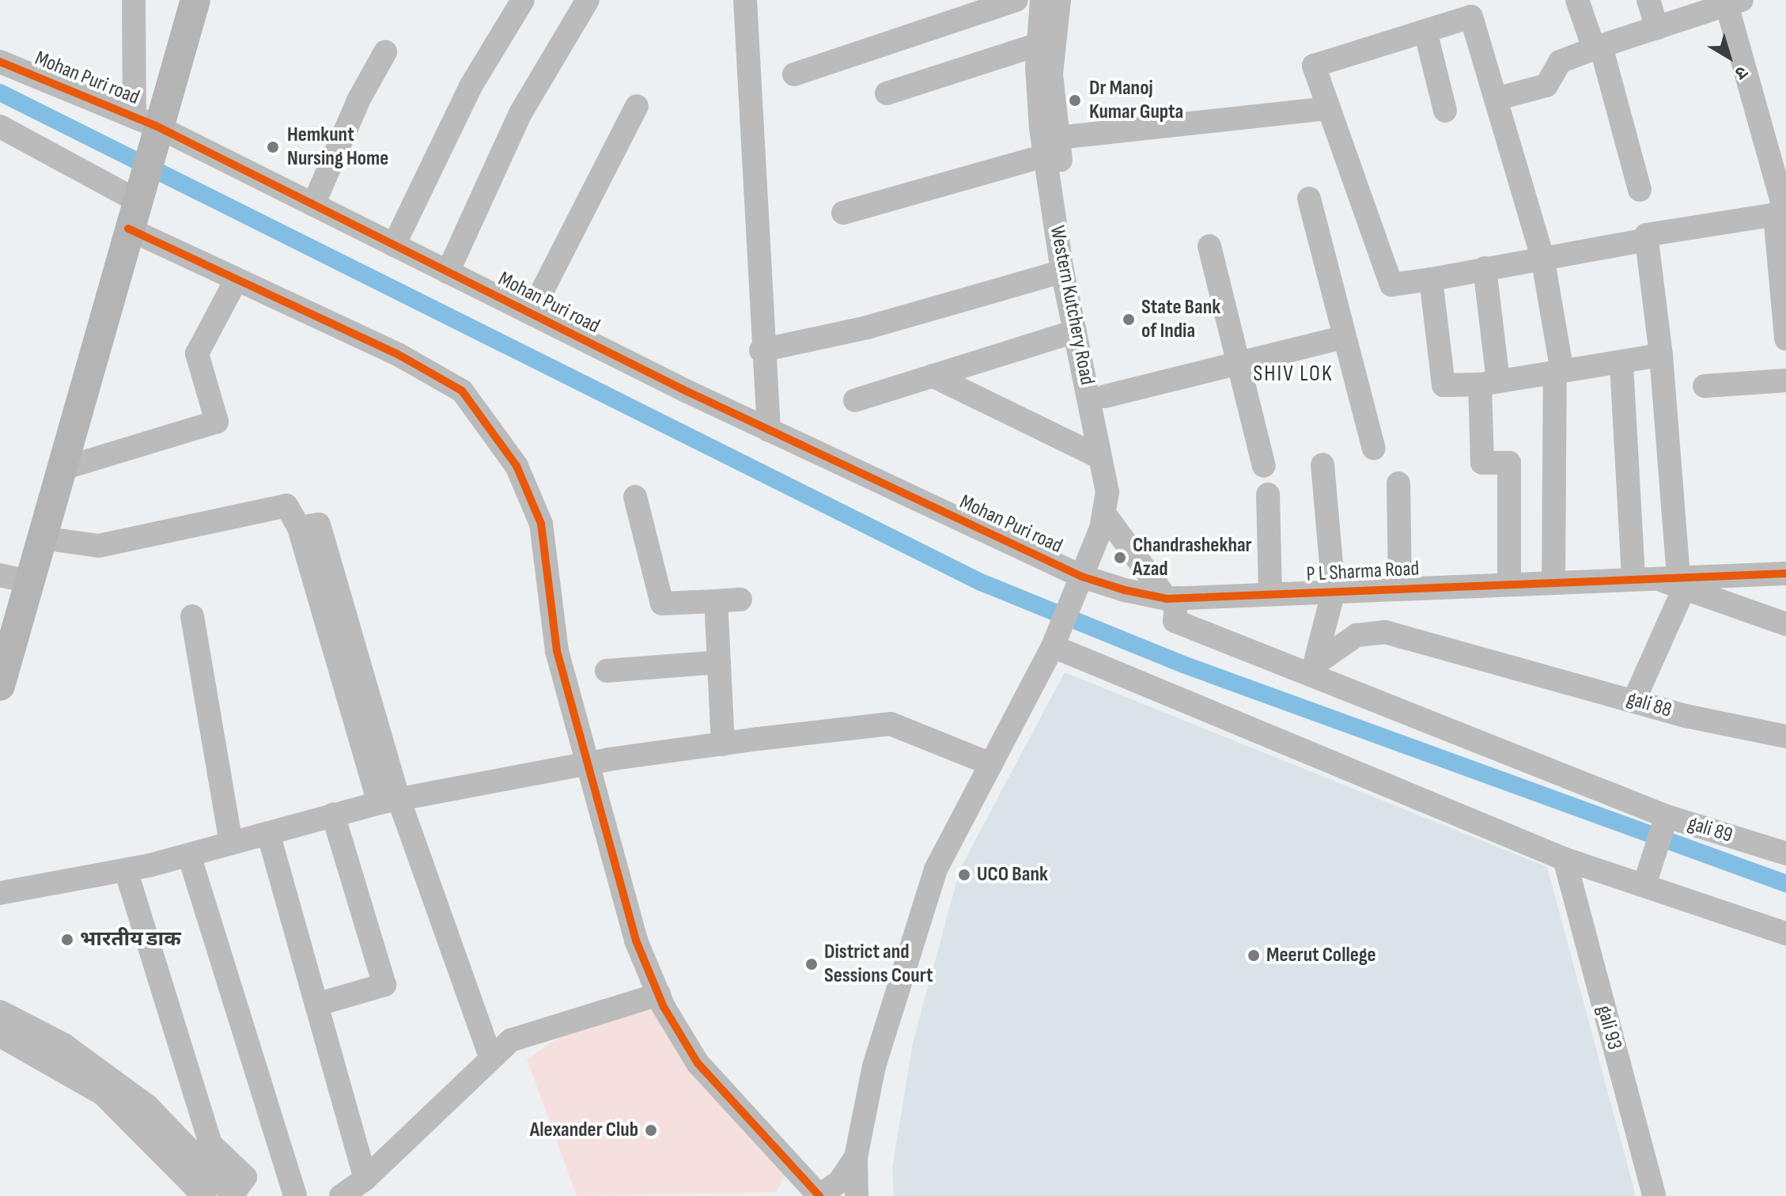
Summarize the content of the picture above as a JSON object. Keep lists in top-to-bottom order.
{
  "streets": {
    "street": [
      "Mohan Puri road",
      "Western Kutchery Road",
      "P L Sharma Road",
      "gali 88",
      "gali 89",
      "gali 93"
    ]
  },
  "crossings": [
    ["Mohan Puri road", "Western Kutchery Road"],
    ["Mohan Puri road", "P L Sharma Road"],
    ["Western Kutchery Road", "P L Sharma Road"],
    ["P L Sharma Road", "gali 88"]
  ],
  "districts": ["SHIV LOK"],
  "places": [
    "Dr Manoj Kumar Gupta",
    "Hemkunt Nursing Home",
    "State Bank of India",
    "Chandrashekhar Azad",
    "UCO Bank",
    "भारतीय डाक",
    "Meerut College",
    "District and Sessions Court",
    "Alexander Club"
  ],
  "north": "bottom right"
}
